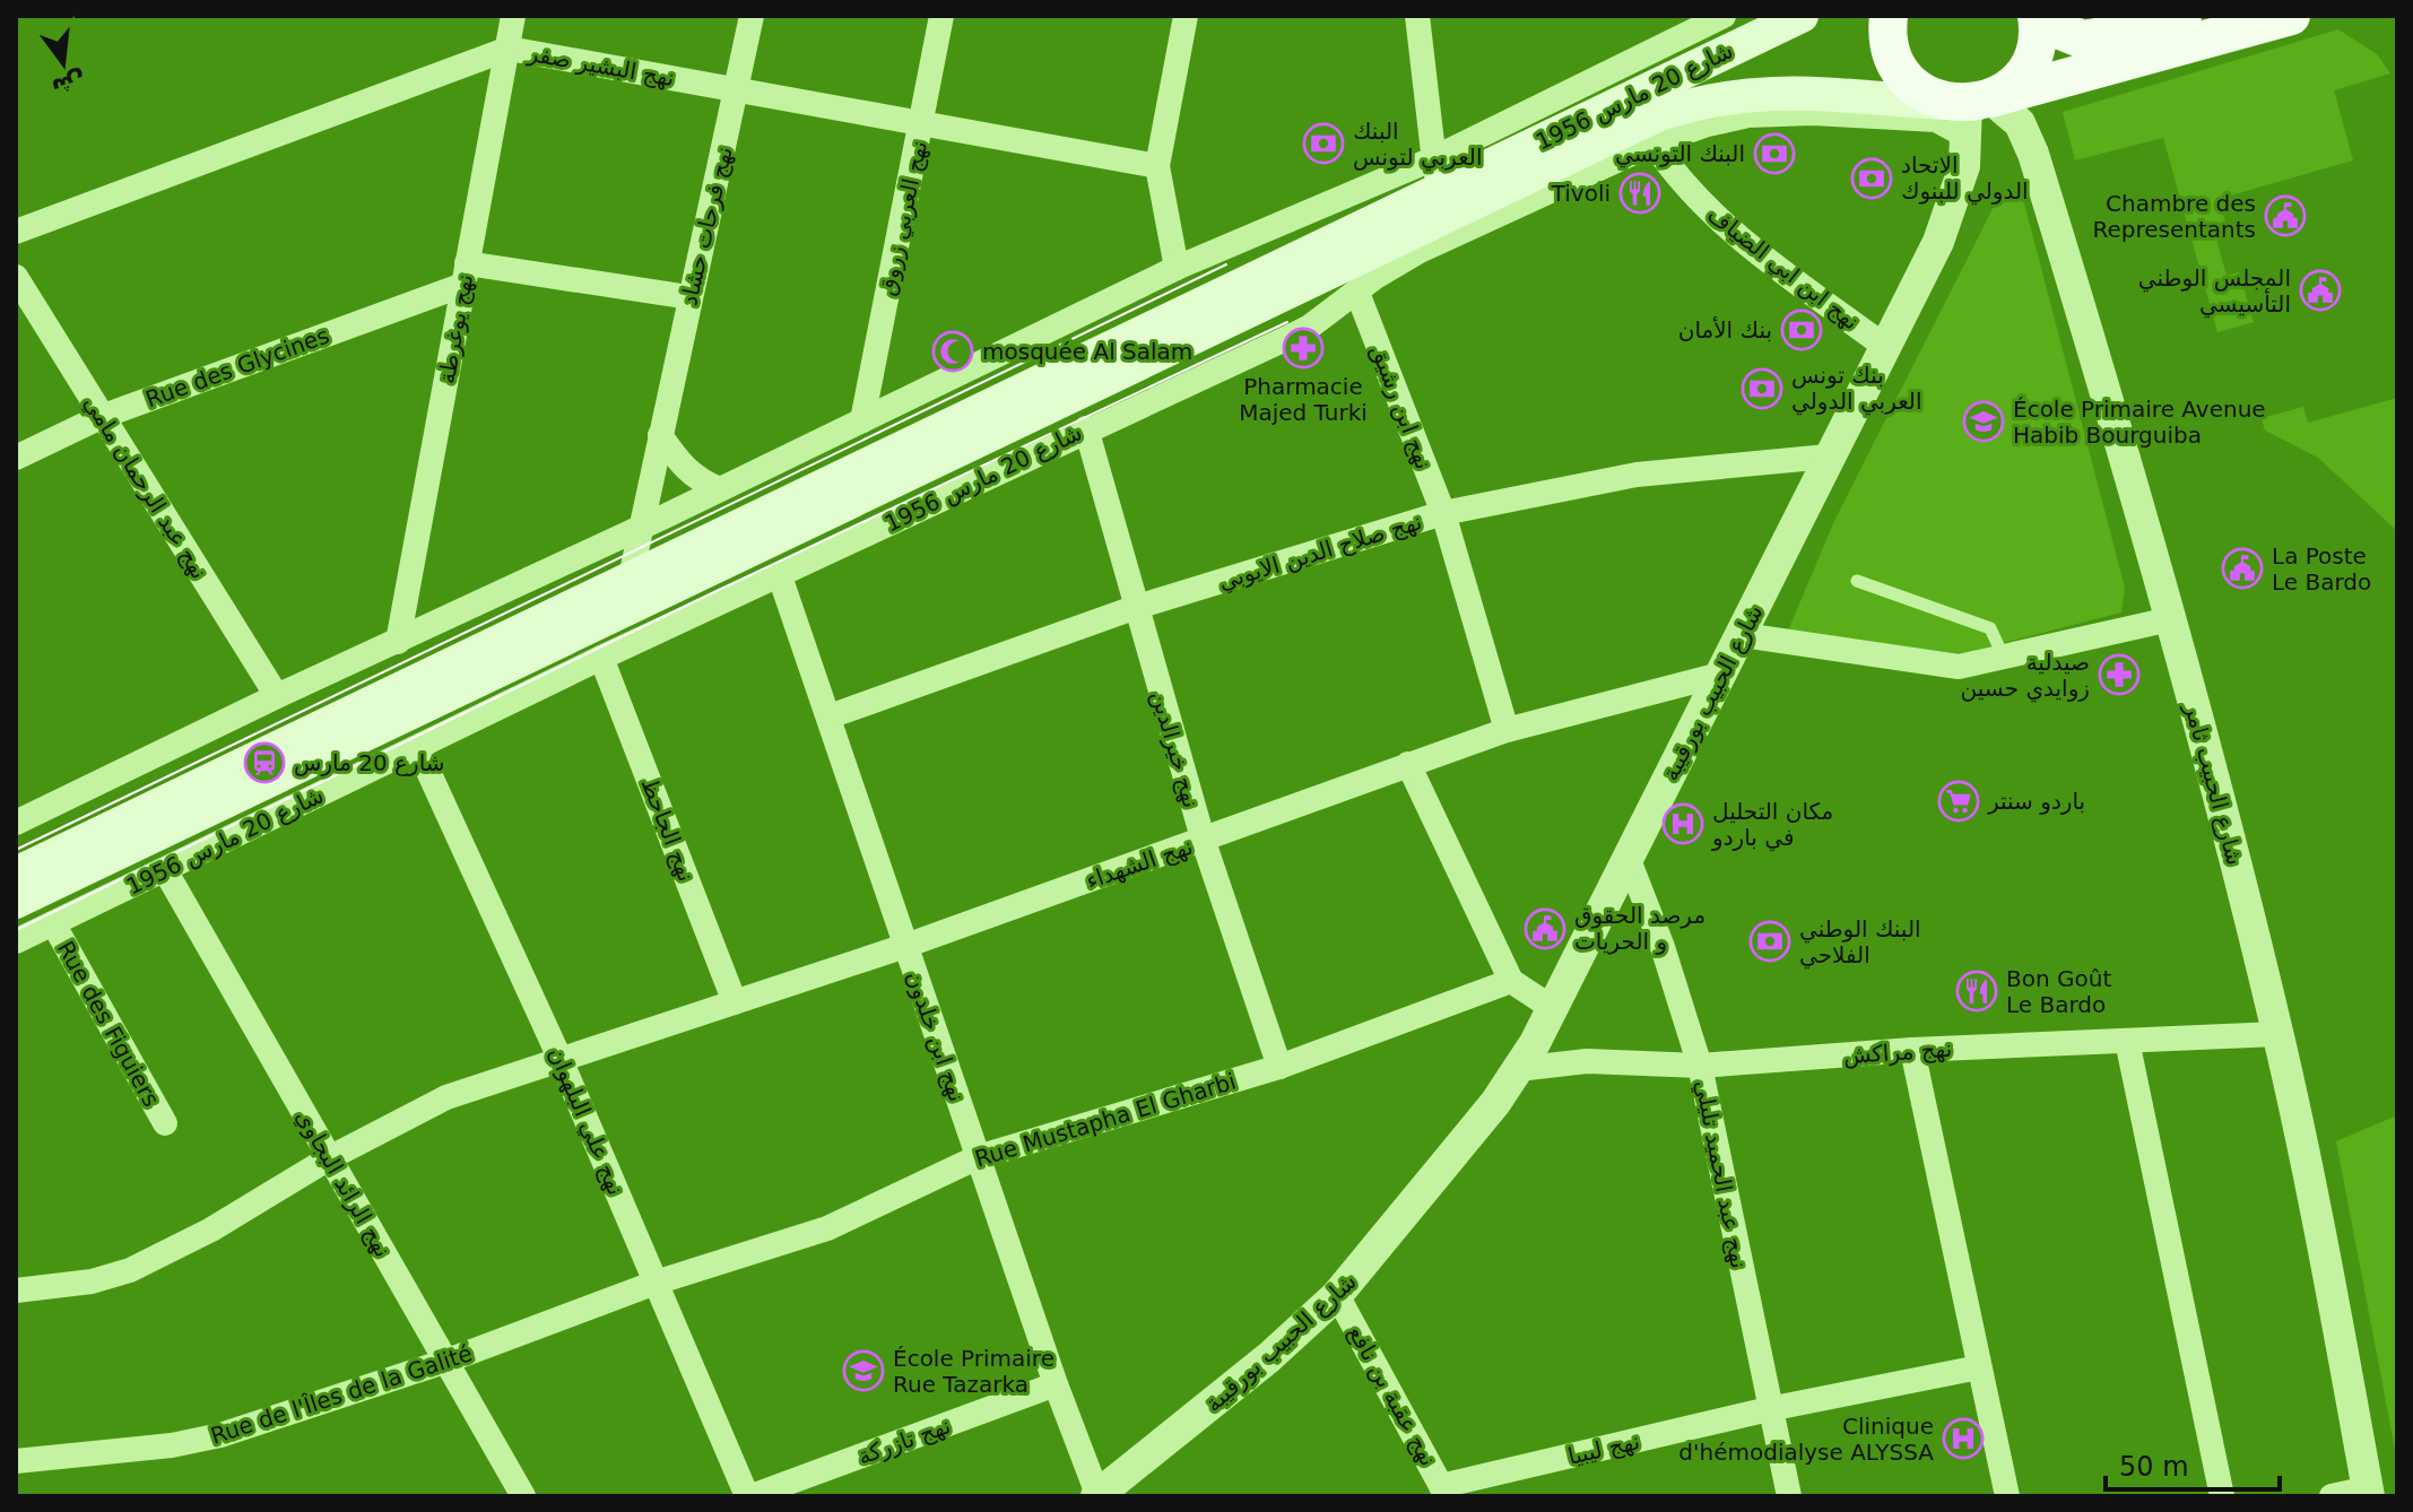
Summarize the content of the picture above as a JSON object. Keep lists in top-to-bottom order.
{
  "streets": {
    "main road": ["شارع 20 مارس 1956"],
    "street": [
      "نهج البشير صفر",
      "نهج العربي زروق",
      "نهج فرحات حشاد",
      "نهج ابن ابي الضياف",
      "نهج يوغرطة",
      "Rue des Glycines",
      "نهج ابن رشيق",
      "نهج عبد الرحمان مامي",
      "نهج صلاح الدين الايوبي",
      "شارع الحبيب بورقيبة",
      "نهج خيرالدين",
      "شارع الحبيب ثامر",
      "نهج الجاحظ",
      "نهج الشهداء",
      "Rue des Figuiers",
      "نهج ابن خلدون",
      "نهج مراكش",
      "Rue Mustapha El Gharbi",
      "نهج علي البلهوان",
      "نهج عبد الحميد تليلي",
      "نهج الرائد البجاوي",
      "Rue de l'Îles de la Galité",
      "نهج عقبة بن نافع",
      "نهج تازركة",
      "نهج ليبيا"
    ]
  },
  "crossings": [
    ["نهج البشير صفر", "نهج العربي زروق"],
    ["نهج البشير صفر", "نهج فرحات حشاد"],
    ["نهج البشير صفر", "نهج يوغرطة"],
    ["شارع 20 مارس 1956", "نهج العربي زروق"],
    ["شارع 20 مارس 1956", "نهج فرحات حشاد"],
    ["شارع 20 مارس 1956", "نهج ابن ابي الضياف"],
    ["شارع 20 مارس 1956", "نهج يوغرطة"],
    ["شارع 20 مارس 1956", "نهج ابن رشيق"],
    ["شارع 20 مارس 1956", "نهج عبد الرحمان مامي"],
    ["شارع 20 مارس 1956", "شارع الحبيب بورقيبة"],
    ["شارع 20 مارس 1956", "نهج خيرالدين"],
    ["شارع 20 مارس 1956", "شارع الحبيب ثامر"],
    ["شارع 20 مارس 1956", "نهج الجاحظ"],
    ["شارع 20 مارس 1956", "Rue des Figuiers"],
    ["شارع 20 مارس 1956", "نهج ابن خلدون"],
    ["شارع 20 مارس 1956", "نهج علي البلهوان"],
    ["شارع 20 مارس 1956", "نهج الرائد البجاوي"],
    ["نهج فرحات حشاد", "Rue des Glycines"],
    ["نهج ابن ابي الضياف", "شارع الحبيب بورقيبة"],
    ["نهج يوغرطة", "Rue des Glycines"],
    ["Rue des Glycines", "نهج عبد الرحمان مامي"],
    ["نهج ابن رشيق", "نهج صلاح الدين الايوبي"],
    ["نهج ابن رشيق", "نهج الشهداء"],
    ["نهج صلاح الدين الايوبي", "شارع الحبيب بورقيبة"],
    ["نهج صلاح الدين الايوبي", "نهج خيرالدين"],
    ["نهج صلاح الدين الايوبي", "نهج ابن خلدون"],
    ["شارع الحبيب بورقيبة", "شارع الحبيب ثامر"],
    ["شارع الحبيب بورقيبة", "نهج الشهداء"],
    ["شارع الحبيب بورقيبة", "نهج ابن خلدون"],
    ["شارع الحبيب بورقيبة", "نهج مراكش"],
    ["شارع الحبيب بورقيبة", "نهج عبد الحميد تليلي"],
    ["شارع الحبيب بورقيبة", "نهج عقبة بن نافع"],
    ["نهج خيرالدين", "نهج الشهداء"],
    ["نهج خيرالدين", "Rue Mustapha El Gharbi"],
    ["شارع الحبيب ثامر", "نهج مراكش"],
    ["نهج الجاحظ", "نهج الشهداء"],
    ["نهج الشهداء", "نهج ابن خلدون"],
    ["نهج الشهداء", "نهج علي البلهوان"],
    ["نهج الشهداء", "نهج الرائد البجاوي"],
    ["نهج ابن خلدون", "Rue Mustapha El Gharbi"],
    ["نهج ابن خلدون", "نهج تازركة"],
    ["نهج مراكش", "نهج عبد الحميد تليلي"],
    ["Rue Mustapha El Gharbi", "نهج علي البلهوان"],
    ["Rue Mustapha El Gharbi", "Rue de l'Îles de la Galité"],
    ["نهج علي البلهوان", "Rue de l'Îles de la Galité"],
    ["نهج علي البلهوان", "نهج تازركة"],
    ["نهج عبد الحميد تليلي", "نهج ليبيا"],
    ["نهج الرائد البجاوي", "Rue de l'Îles de la Galité"],
    ["نهج عقبة بن نافع", "نهج ليبيا"]
  ],
  "places": {
    "bank": [
      "البنك العربي لتونس",
      "البنك التونسي",
      "الاتحاد الدولي للبنوك",
      "بنك الأمان",
      "بنك تونس العربي الدولي",
      "البنك الوطني الفلاحي"
    ],
    "restaurant": ["Tivoli", "Bon Goût Le Bardo"],
    "public building": [
      "Chambre des Representants",
      "المجلس الوطني التأسيسي",
      "La Poste Le Bardo",
      "مرصد الحقوق و الحريات"
    ],
    "pharmacy": ["Pharmacie Majed Turki", "صيدلية زوايدي حسين"],
    "mosque": ["mosquée Al Salam"],
    "school or university": ["École Primaire Avenue Habib Bourguiba", "École Primaire Rue Tazarka"],
    "station": ["شارع 20 مارس"],
    "supermarket": ["باردو سنتر"],
    "hospital": ["مكان التحليل في باردو", "Clinique d'hémodialyse ALYSSA"]
  },
  "scale_bar": "50 m",
  "north": "bottom"
}
